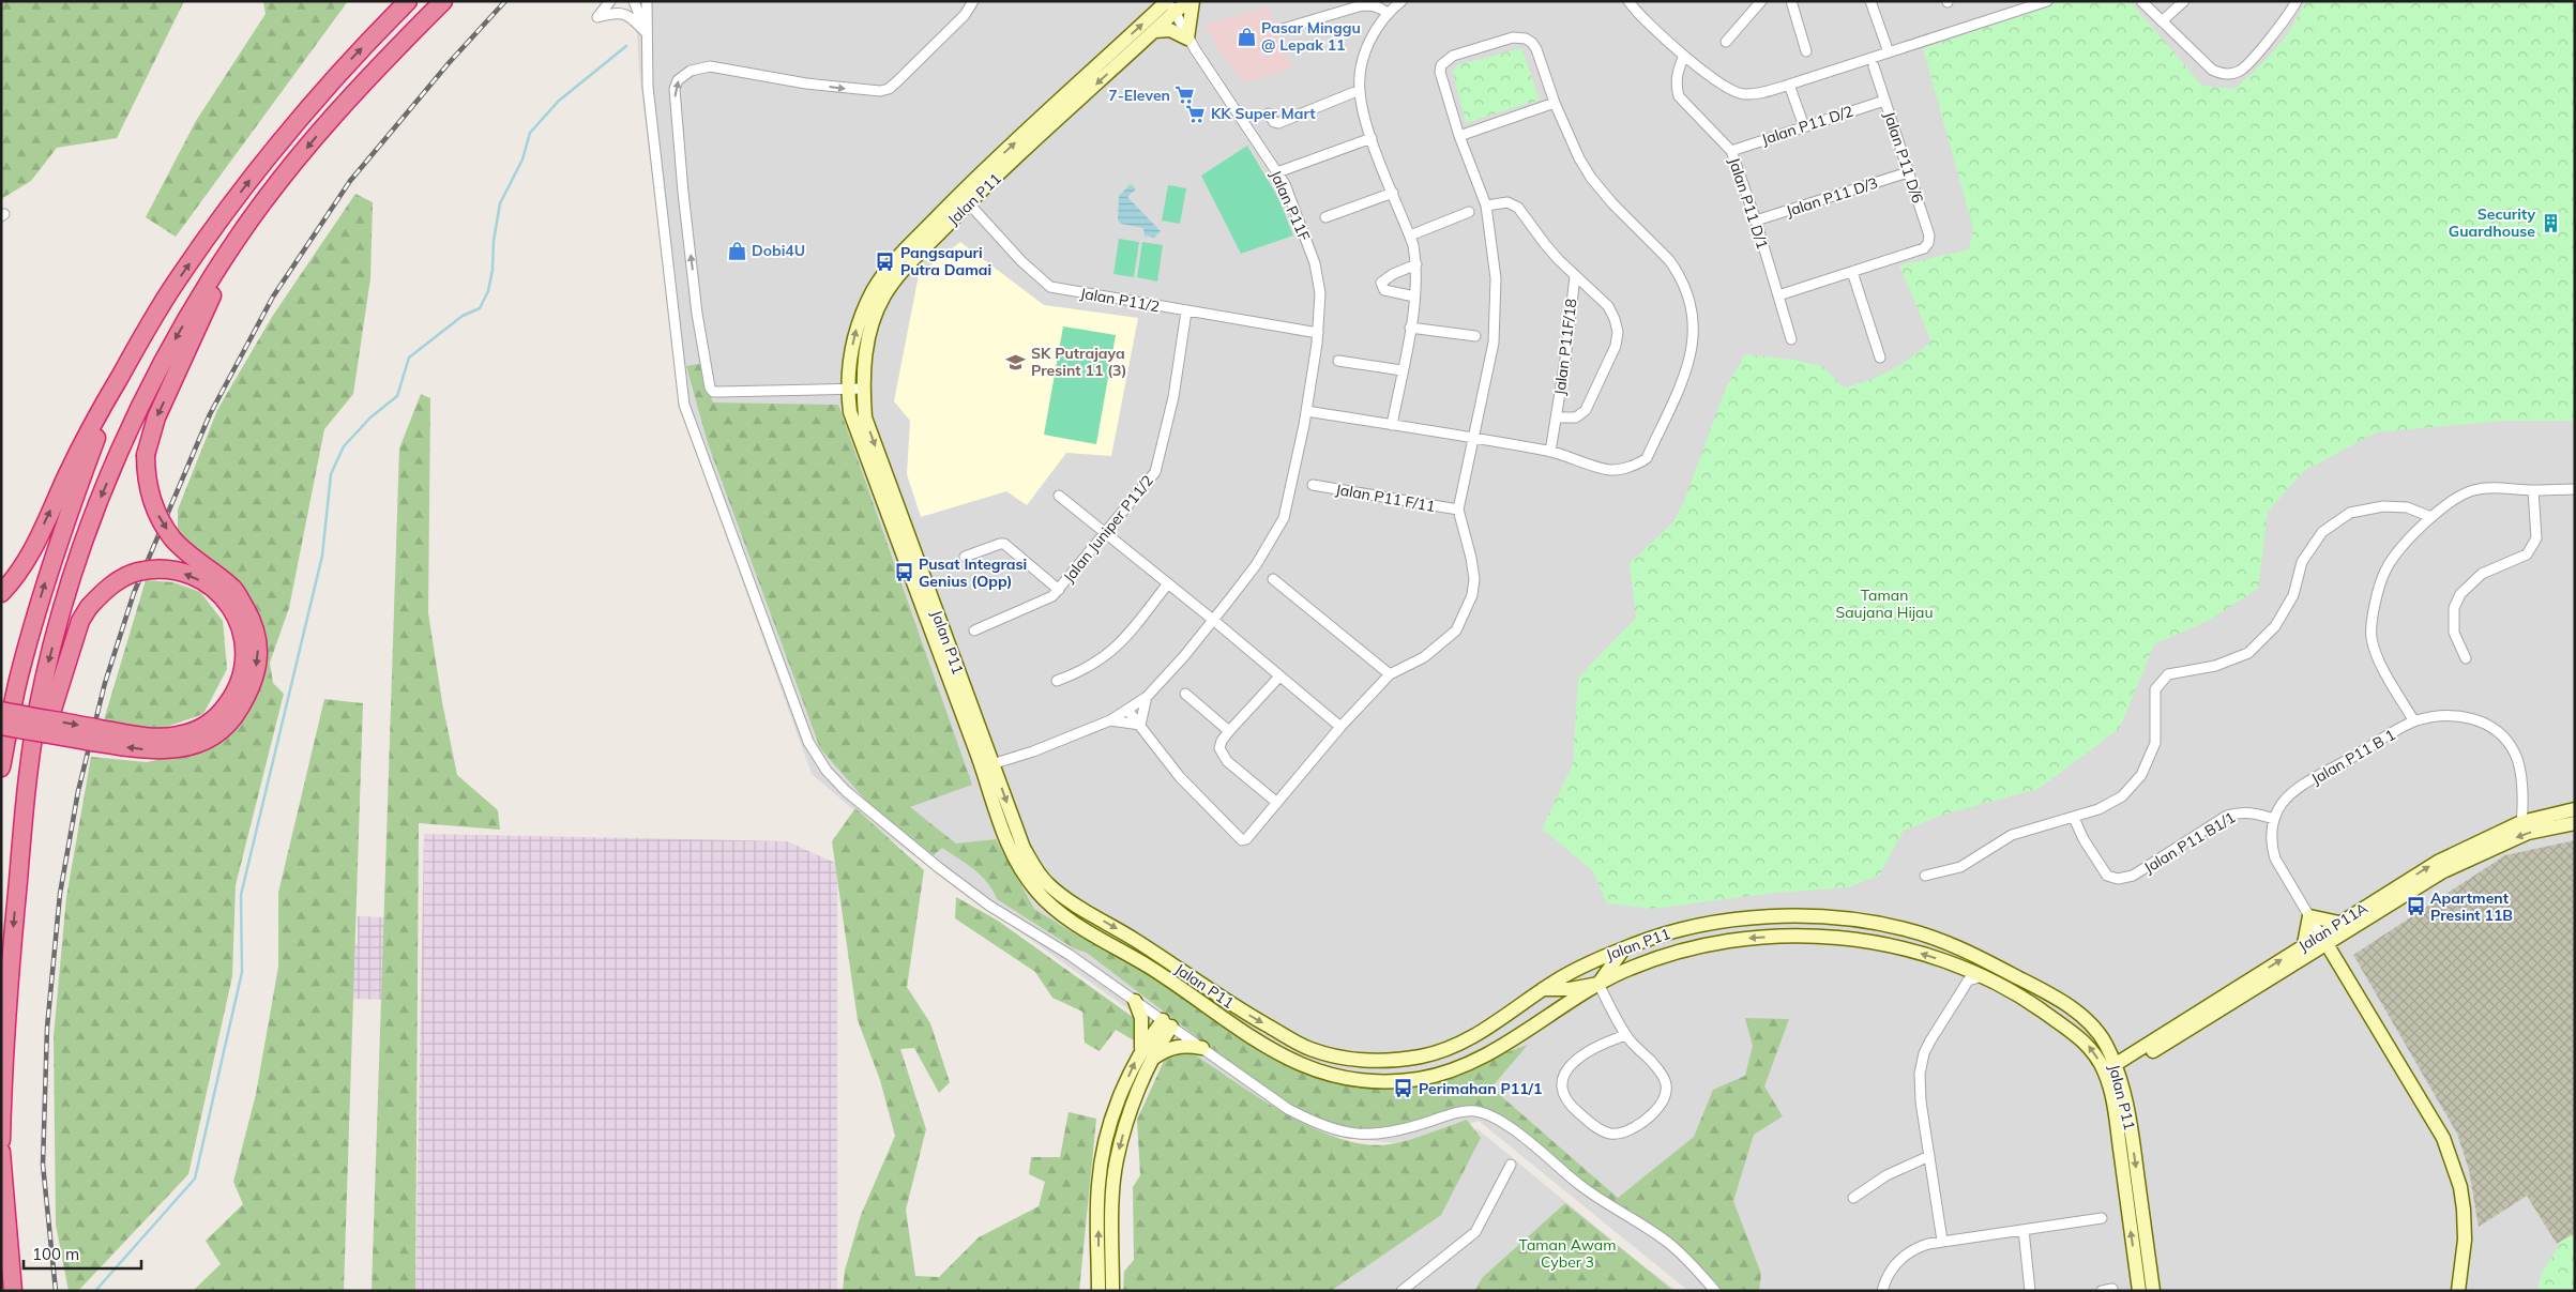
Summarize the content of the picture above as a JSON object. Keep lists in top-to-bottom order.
{
  "streets": {
    "main road": ["Jalan P11", "Jalan P11A"],
    "street": [
      "Jalan P11 D/2",
      "Jalan P11 D/6",
      "Jalan P11 D/3",
      "Jalan P11 D/1",
      "Jalan P11F",
      "Jalan P11/2",
      "Jalan P11F/18",
      "Jalan P11 F/11",
      "Jalan Juniper P11/2",
      "Jalan P11 B 1",
      "Jalan P11 B1/1"
    ]
  },
  "crossings": [
    ["Jalan P11 D/2", "Jalan P11 D/6"],
    ["Jalan P11 D/2", "Jalan P11 D/1"],
    ["Jalan P11 D/6", "Jalan P11 D/3"],
    ["Jalan P11 D/3", "Jalan P11 D/1"],
    ["Jalan P11", "Jalan P11F"],
    ["Jalan P11", "Jalan P11/2"],
    ["Jalan P11", "Jalan P11A"],
    ["Jalan P11F", "Jalan P11/2"],
    ["Jalan P11/2", "Jalan Juniper P11/2"],
    ["Jalan P11 B 1", "Jalan P11 B1/1"],
    ["Jalan P11 B 1", "Jalan P11A"]
  ],
  "parks": ["Taman Saujana Hijau", "Taman Awam Cyber 3"],
  "places": {
    "shop": ["Pasar Minggu @ Lepak 11", "Dobi4U"],
    "supermarket": ["7-Eleven", "KK Super Mart"],
    "building": ["Security Guardhouse"],
    "bus stop": [
      "Pangsapuri Putra Damai",
      "Pusat Integrasi Genius (Opp)",
      "Apartment Presint 11B",
      "Perimahan P11/1"
    ],
    "school or university": ["SK Putrajaya Presint 11 (3)"]
  },
  "scale_bar": "100 m"
}
